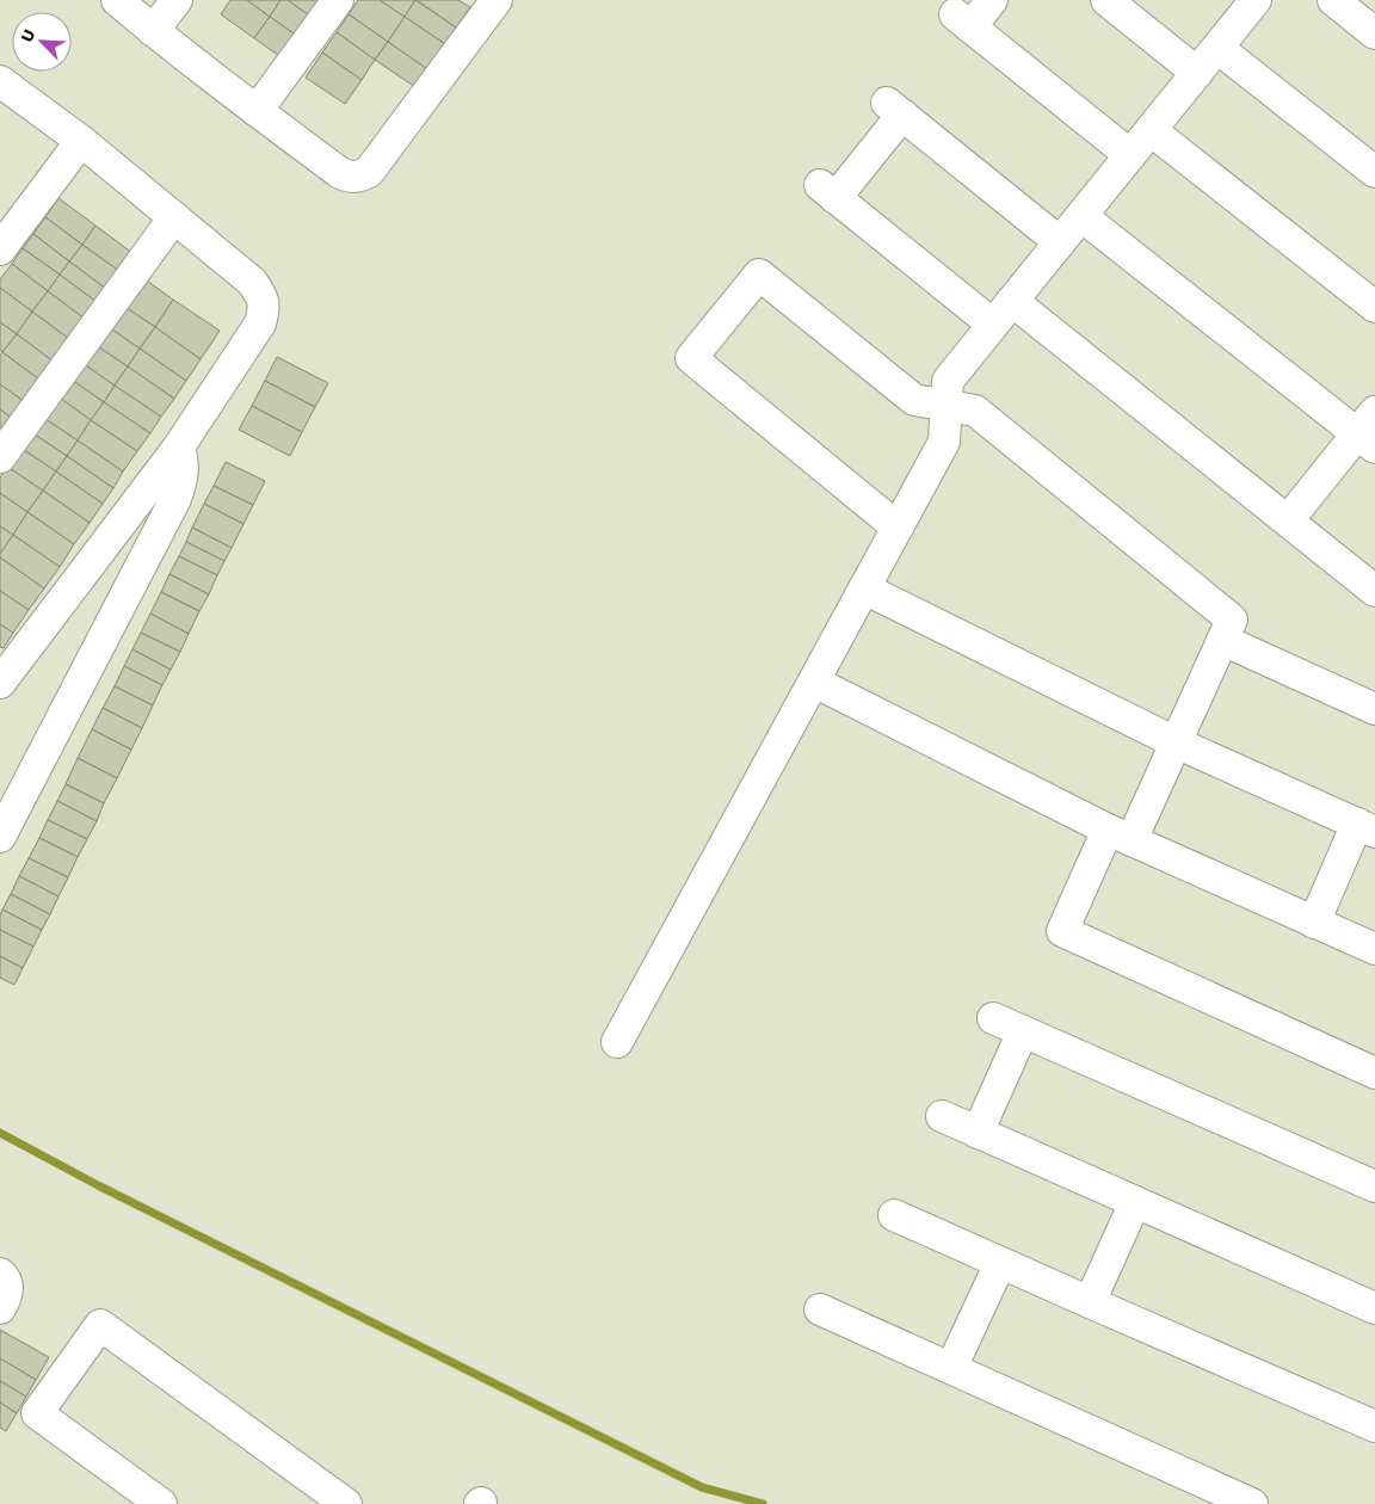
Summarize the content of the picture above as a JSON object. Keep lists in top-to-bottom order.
{
  "north": "top left"
}
